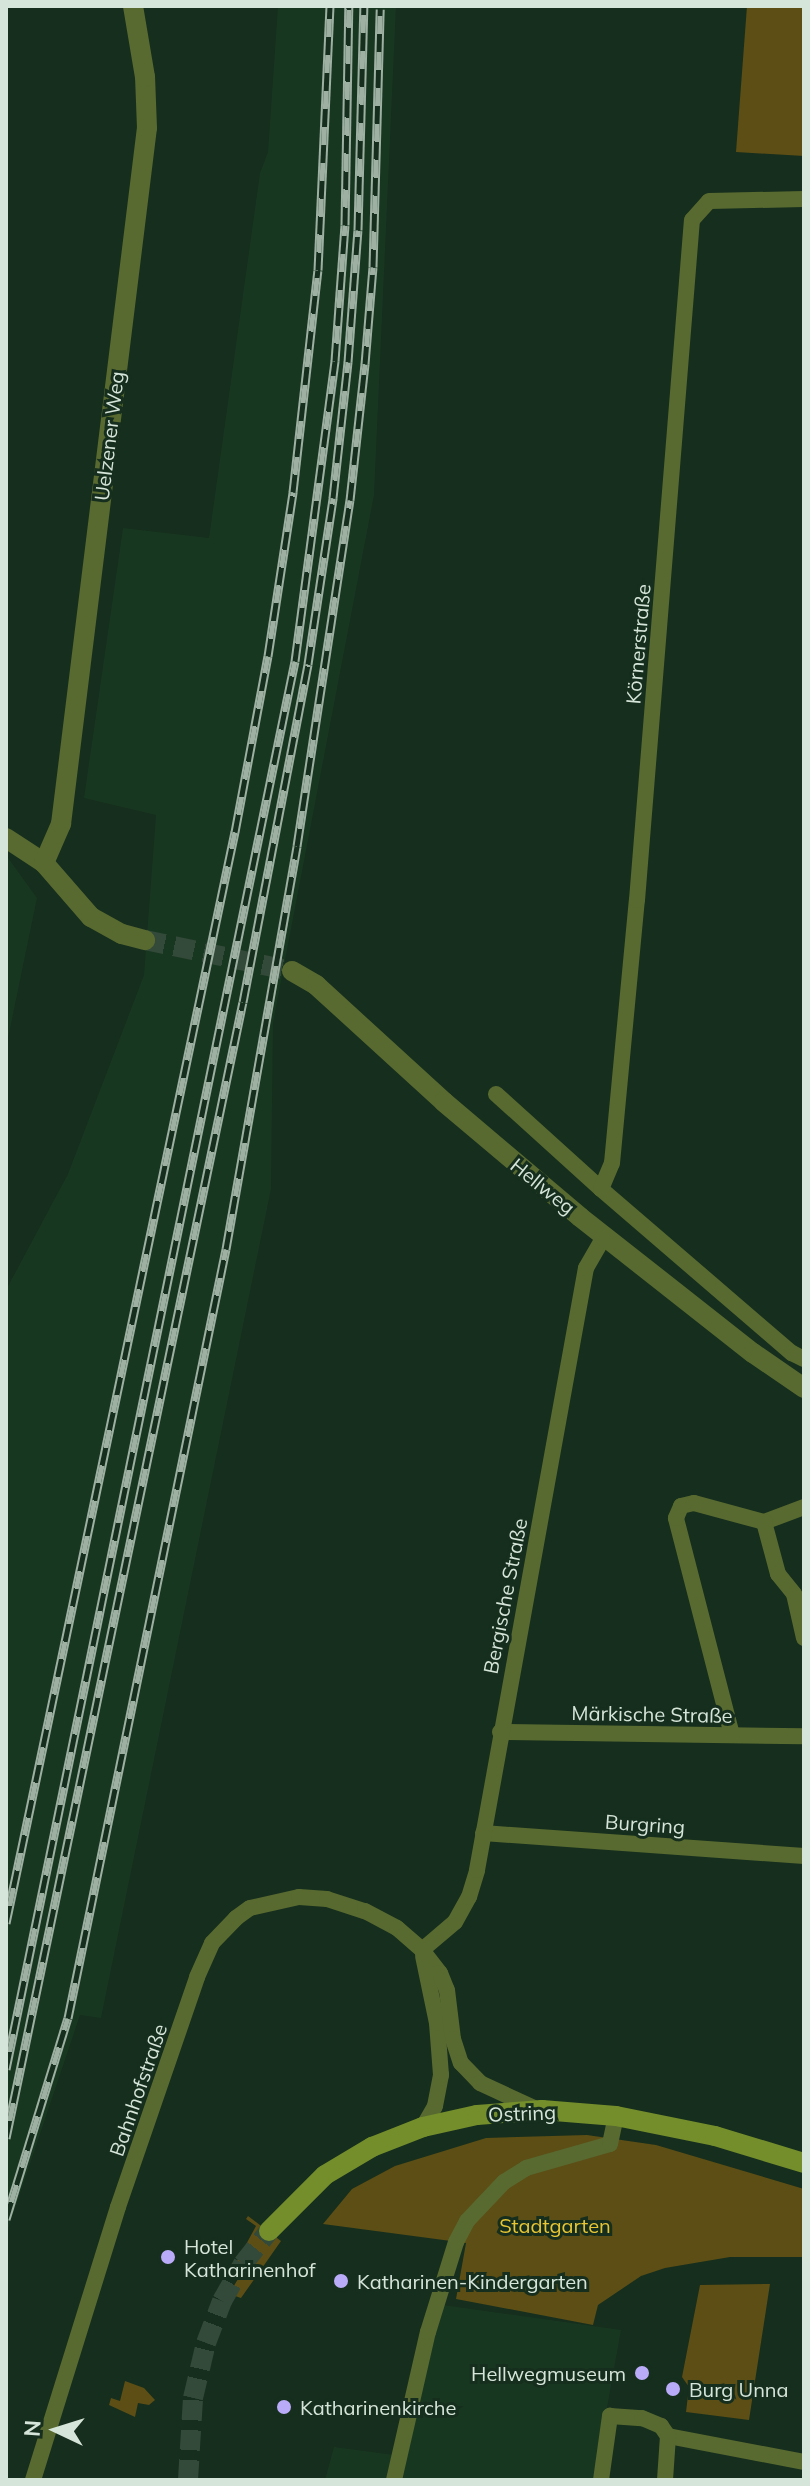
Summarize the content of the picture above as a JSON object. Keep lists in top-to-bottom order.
{
  "streets": {
    "main road": ["Ostring"],
    "street": [
      "Uelzener Weg",
      "Körnerstraße",
      "Hellweg",
      "Bergische Straße",
      "Märkische Straße",
      "Burgring",
      "Bahnhofstraße"
    ]
  },
  "crossings": [
    ["Körnerstraße", "Hellweg"],
    ["Hellweg", "Bergische Straße"],
    ["Bergische Straße", "Märkische Straße"],
    ["Bergische Straße", "Burgring"],
    ["Bergische Straße", "Bahnhofstraße"],
    ["Bahnhofstraße", "Ostring"]
  ],
  "parks": ["Stadtgarten"],
  "places": [
    "Hotel Katharinenhof",
    "Katharinen-Kindergarten",
    "Hellwegmuseum",
    "Burg Unna",
    "Katharinenkirche"
  ],
  "north": "left"
}
